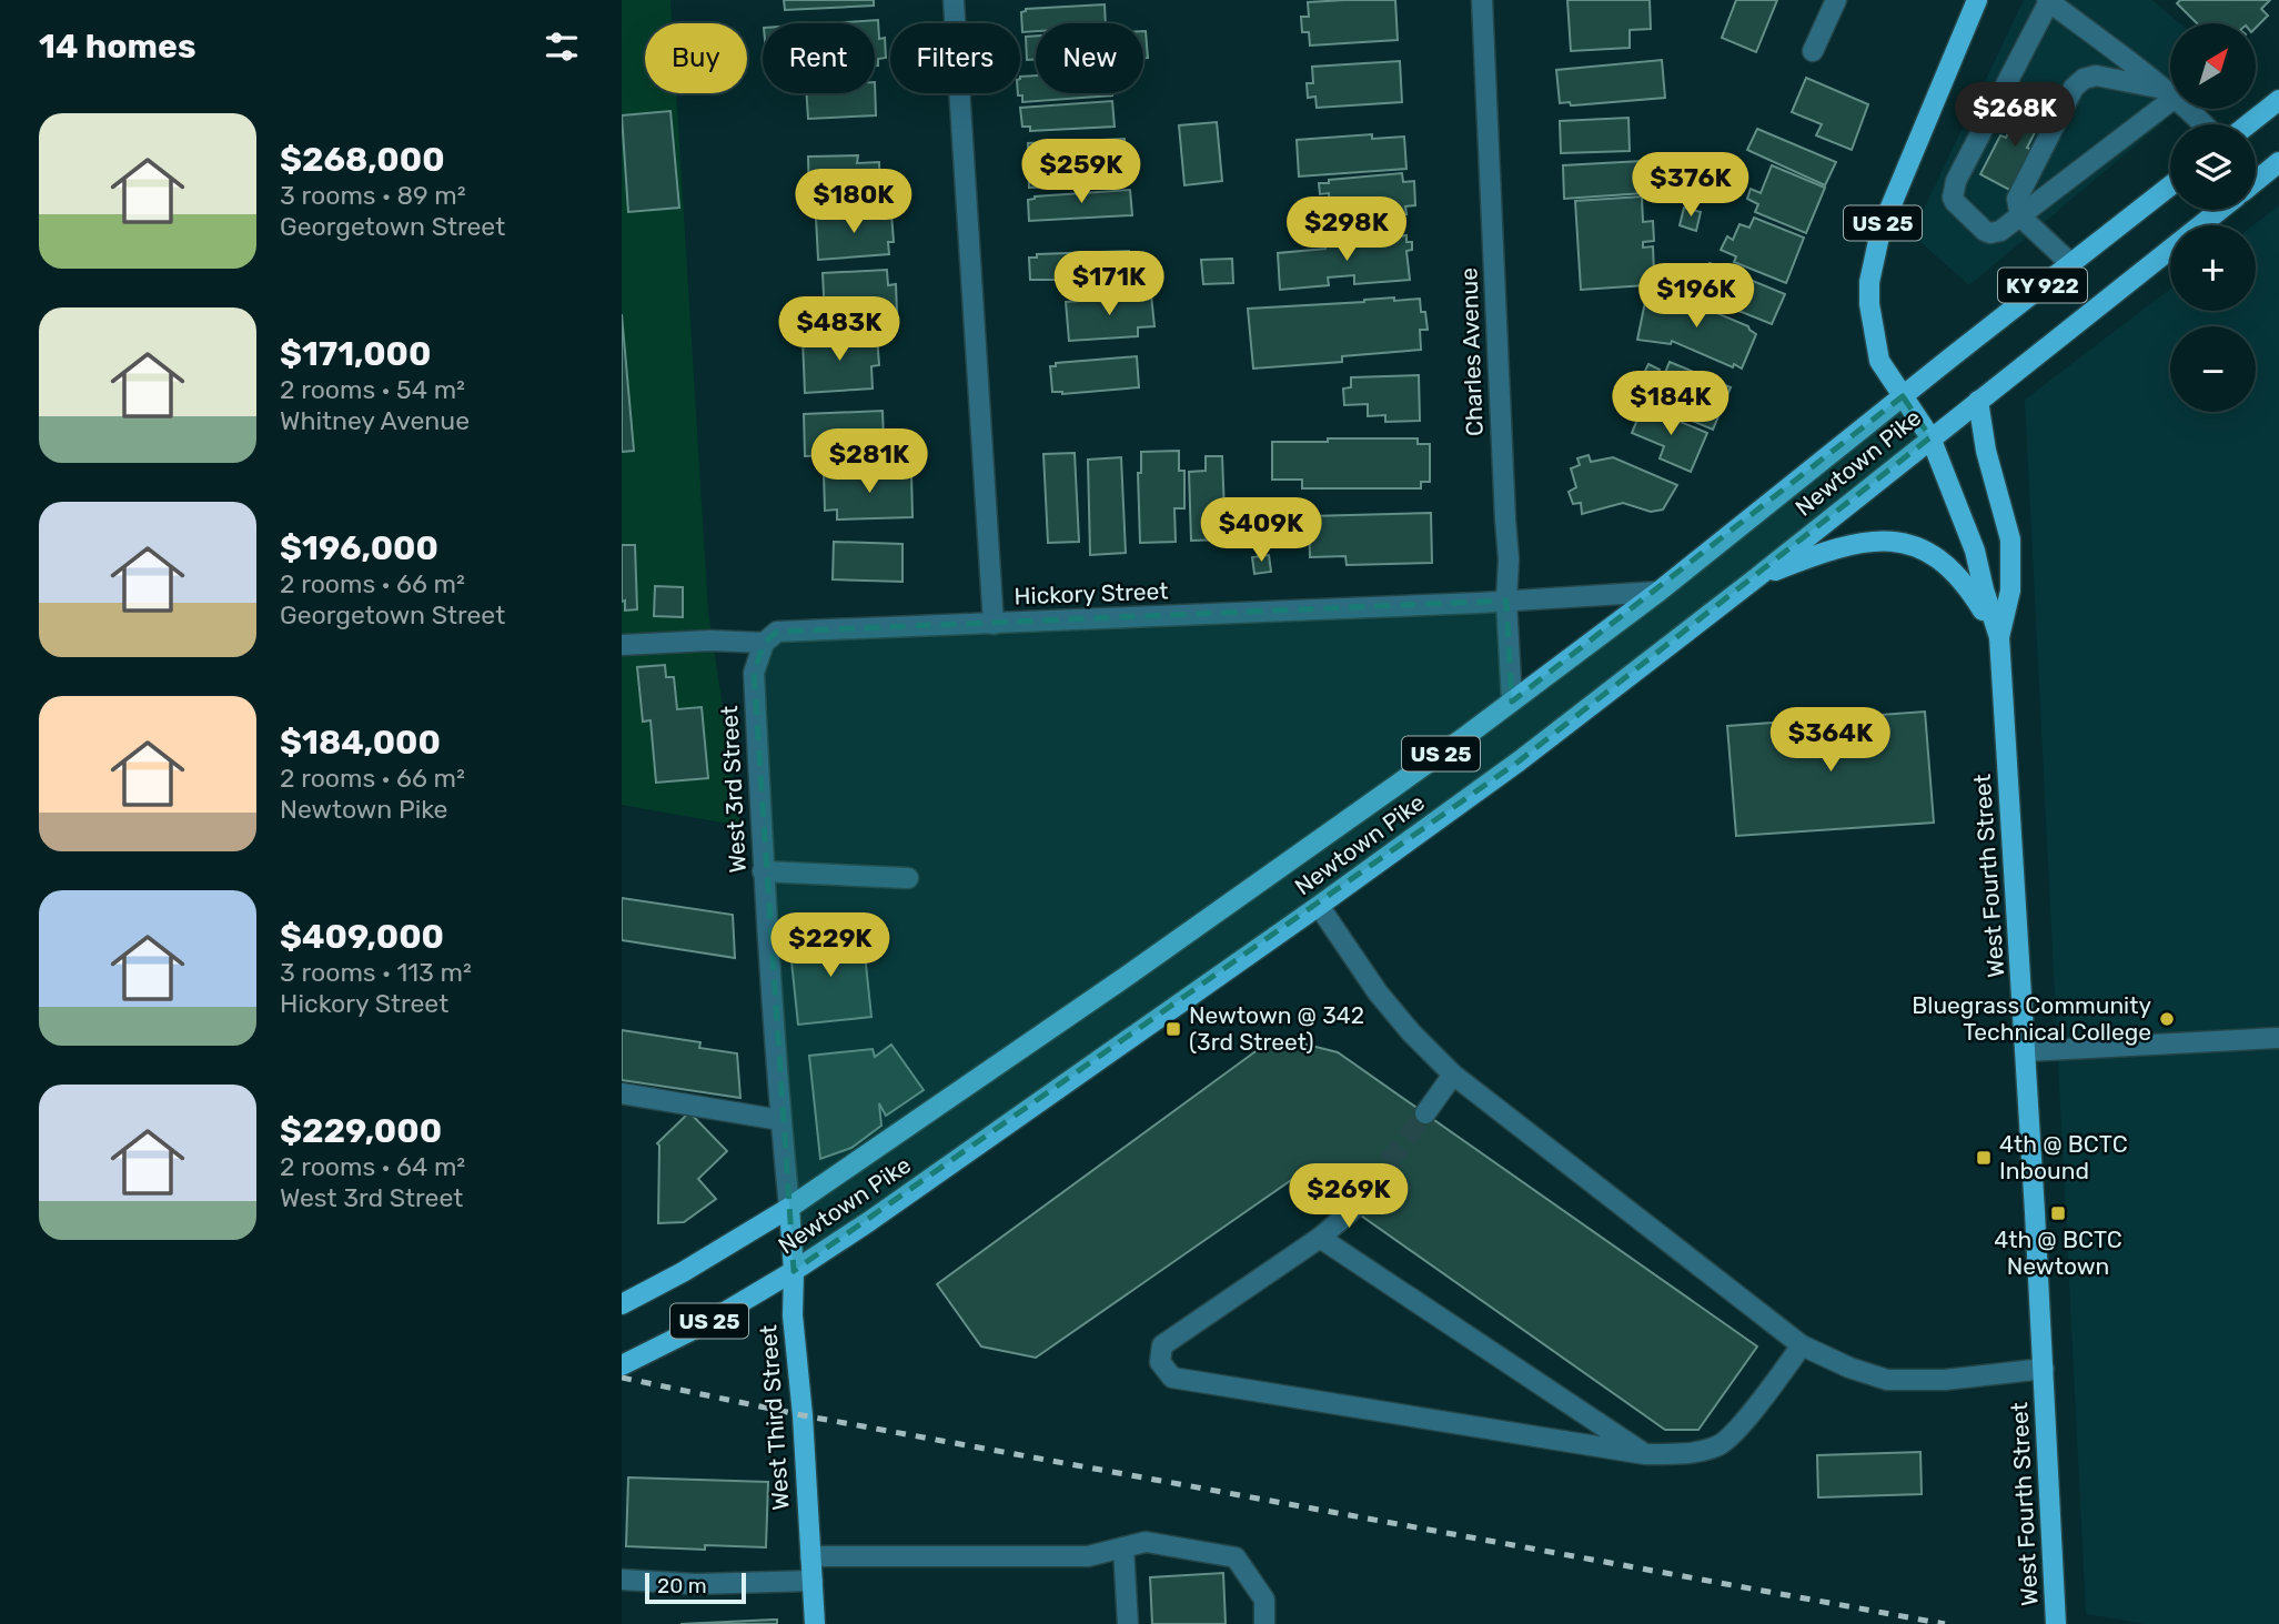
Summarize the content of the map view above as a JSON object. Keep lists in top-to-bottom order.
{
  "streets": {
    "main road": [
      "US 25",
      "KY 922",
      "Newtown Pike",
      "West Fourth Street",
      "West Third Street"
    ],
    "street": ["Charles Avenue", "Hickory Street", "West 3rd Street"]
  },
  "crossings": [
    ["US 25", "Newtown Pike"],
    ["US 25", "West Fourth Street"],
    ["Charles Avenue", "Newtown Pike"],
    ["Charles Avenue", "Hickory Street"],
    ["Newtown Pike", "Hickory Street"],
    ["Newtown Pike", "West 3rd Street"],
    ["Newtown Pike", "West Fourth Street"],
    ["Newtown Pike", "West Third Street"],
    ["Hickory Street", "West 3rd Street"],
    ["West 3rd Street", "West Third Street"]
  ],
  "places": {
    "other": ["Bluegrass Community Technical College"],
    "transit": ["Newtown @ 342 (3rd Street)", "4th @ BCTC Inbound", "4th @ BCTC Newtown"]
  },
  "scale_bar": "20 m",
  "north": "top right",
  "page": {
    "heading": "14 homes",
    "map_buttons": ["+", "−"],
    "chip": [
      "Buy",
      "Rent",
      "Filters",
      "New"
    ],
    "price": [
      "$268K",
      "$259K",
      "$376K",
      "$180K",
      "$298K",
      "$171K",
      "$196K",
      "$483K",
      "$184K",
      "$281K",
      "$409K",
      "$364K",
      "$229K",
      "$269K"
    ],
    "list": [
      {
        "name": "$268,000",
        "note": "3 rooms · 89 m² · Georgetown Street"
      },
      {
        "name": "$171,000",
        "note": "2 rooms · 54 m² · Whitney Avenue"
      },
      {
        "name": "$196,000",
        "note": "2 rooms · 66 m² · Georgetown Street"
      },
      {
        "name": "$184,000",
        "note": "2 rooms · 66 m² · Newtown Pike"
      },
      {
        "name": "$409,000",
        "note": "3 rooms · 113 m² · Hickory Street"
      },
      {
        "name": "$229,000",
        "note": "2 rooms · 64 m² · West 3rd Street"
      }
    ],
    "scale": "20 m"
  }
}
